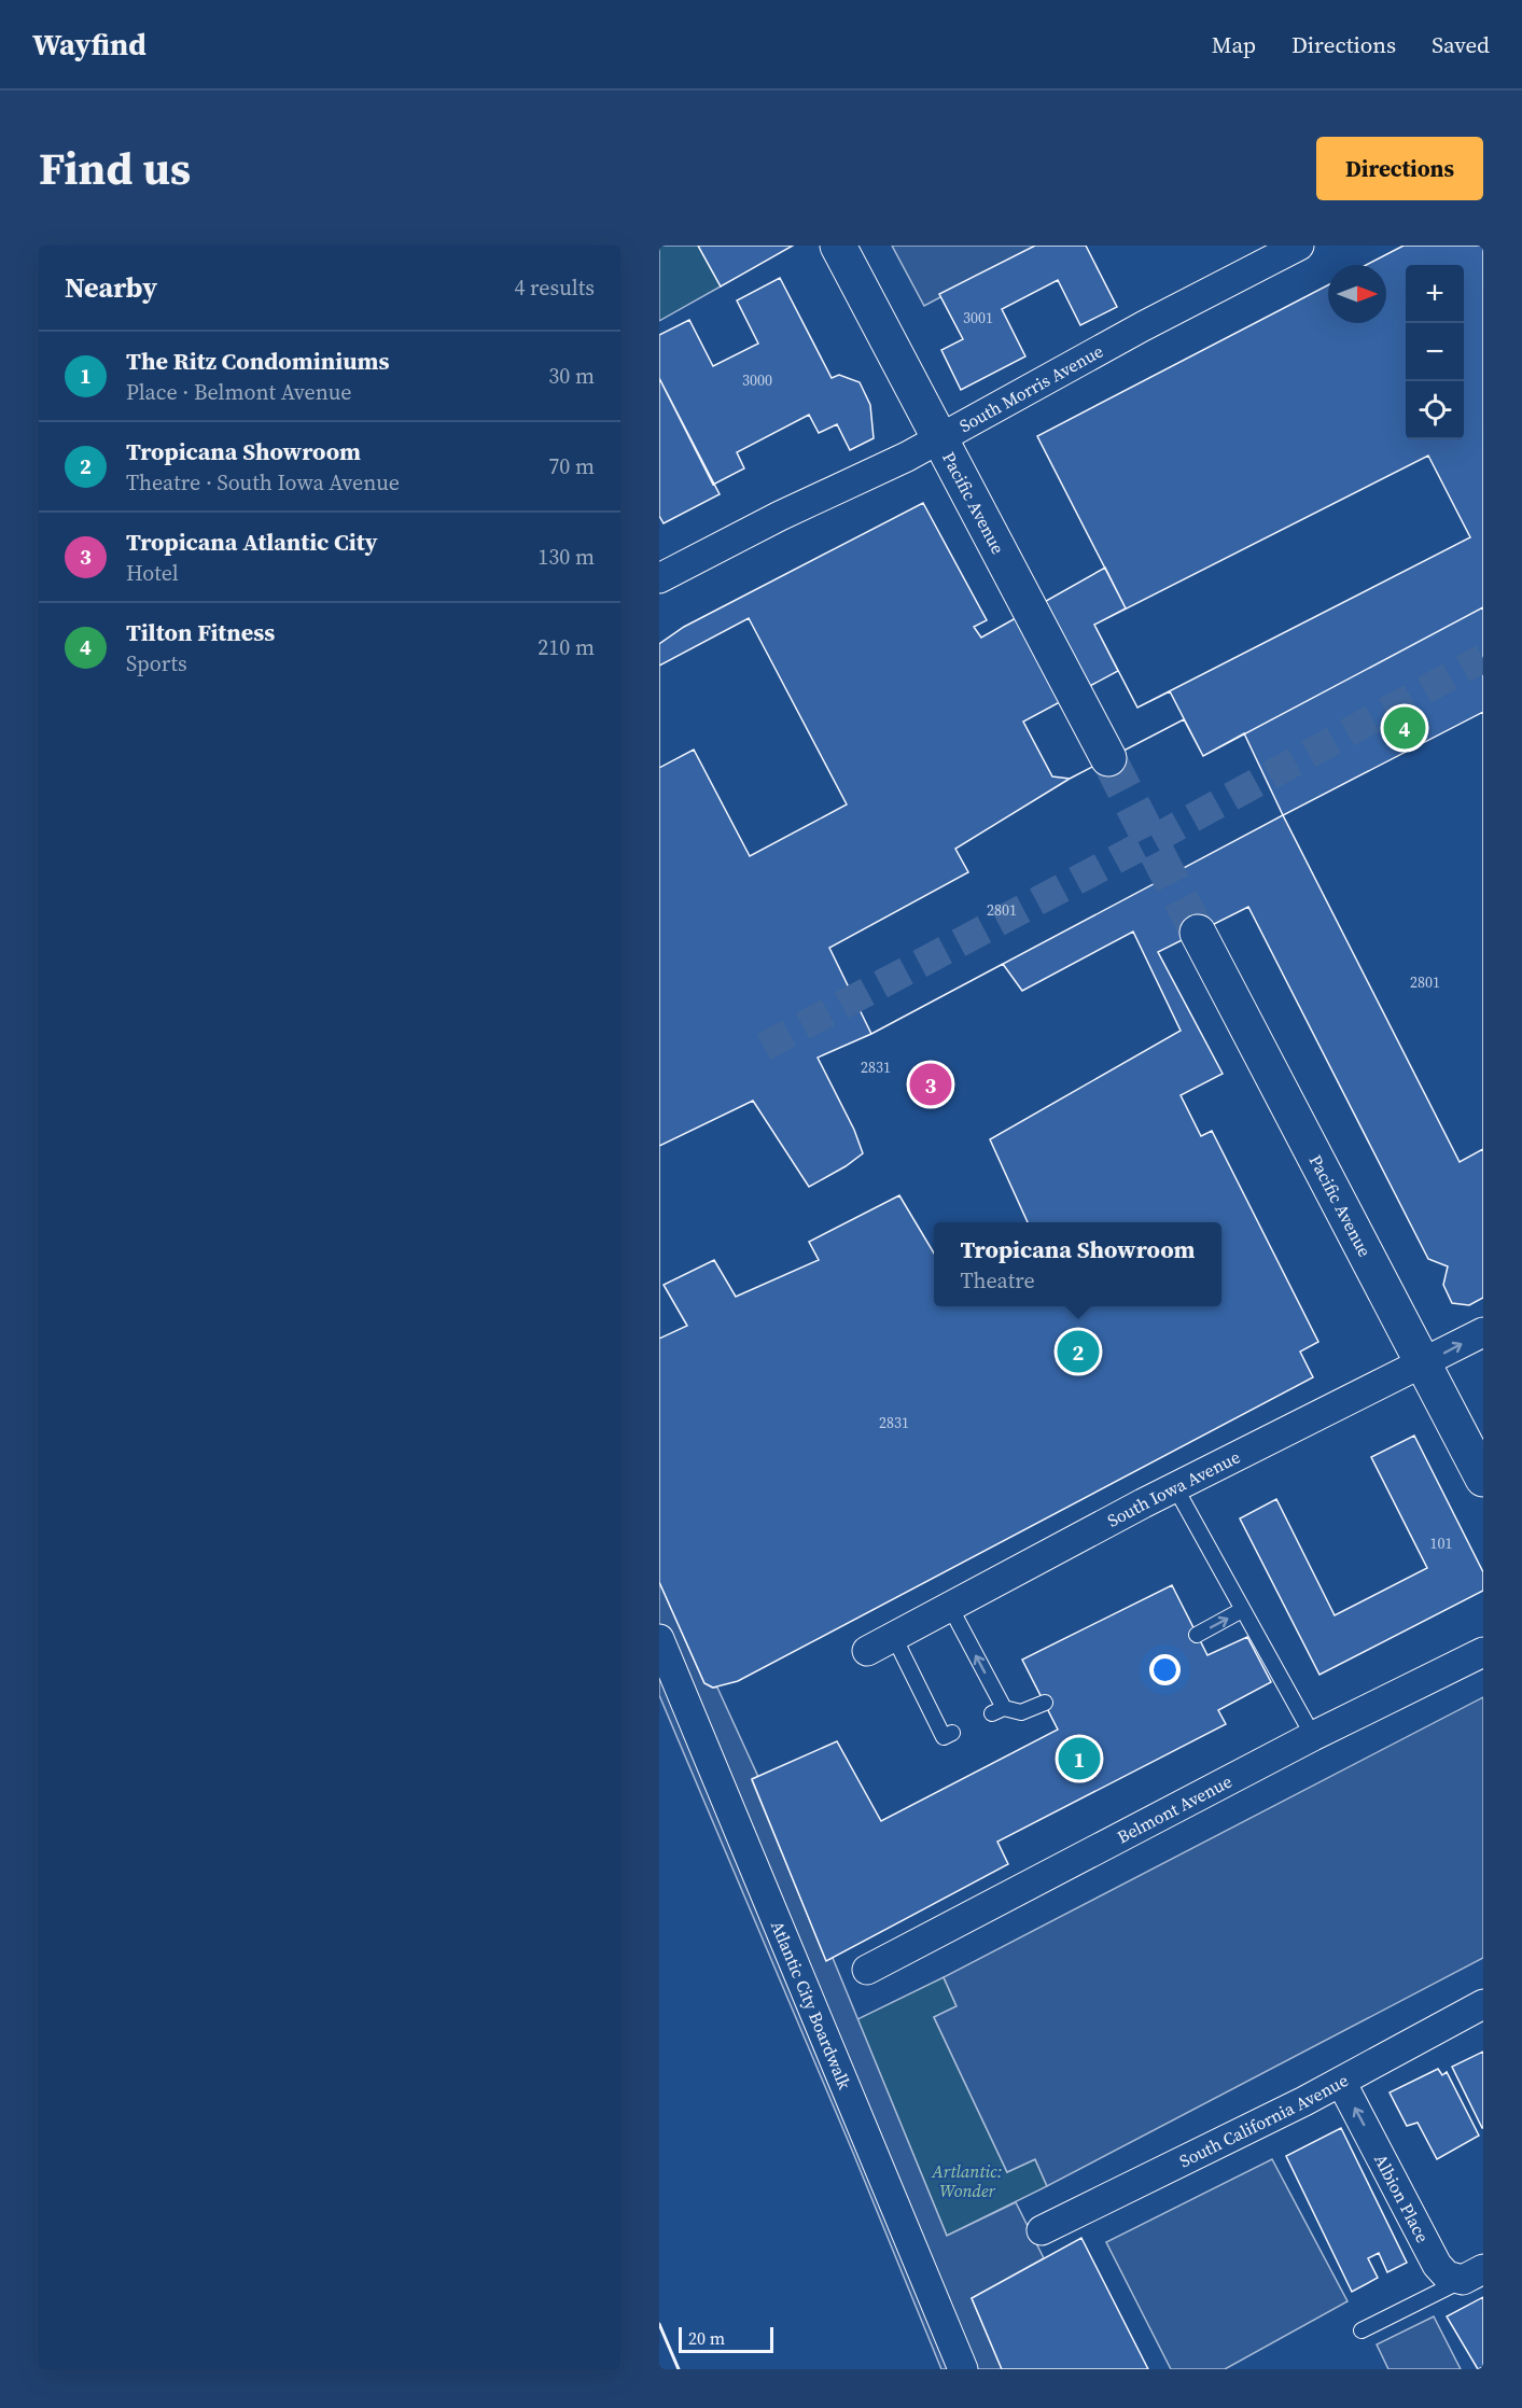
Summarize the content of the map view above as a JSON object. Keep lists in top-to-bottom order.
{
  "streets": {
    "street": [
      "South Morris Avenue",
      "Pacific Avenue",
      "South Iowa Avenue",
      "Belmont Avenue",
      "Atlantic City Boardwalk",
      "South California Avenue",
      "Albion Place"
    ]
  },
  "crossings": [
    ["South Morris Avenue", "Pacific Avenue"],
    ["Pacific Avenue", "South Iowa Avenue"],
    ["South California Avenue", "Albion Place"]
  ],
  "one_way": ["Albion Place"],
  "parks": ["Artlantic: Wonder"],
  "house_numbers": [
    "3001",
    "3000",
    "2801",
    "2801",
    "2831",
    "2831",
    "101"
  ],
  "scale_bar": "20 m",
  "north": "right",
  "page": {
    "header": "Wayfind",
    "nav": ["Map", "Directions", "Saved"],
    "title": "Find us",
    "buttons": "Directions",
    "heading": ["Nearby", "4 results"],
    "map_buttons": ["+", "−"],
    "list": [
      {
        "mark": "1",
        "name": "The Ritz Condominiums",
        "note": "Place · Belmont Avenue",
        "value": "30 m"
      },
      {
        "mark": "2",
        "name": "Tropicana Showroom",
        "note": "Theatre · South Iowa Avenue",
        "value": "70 m"
      },
      {
        "mark": "3",
        "name": "Tropicana Atlantic City",
        "note": "Hotel",
        "value": "130 m"
      },
      {
        "mark": "4",
        "name": "Tilton Fitness",
        "note": "Sports",
        "value": "210 m"
      }
    ],
    "pins": [
      "4",
      "3",
      "2",
      "1"
    ],
    "popup": ["Tropicana Showroom", "Theatre"],
    "scale": "20 m"
  }
}
